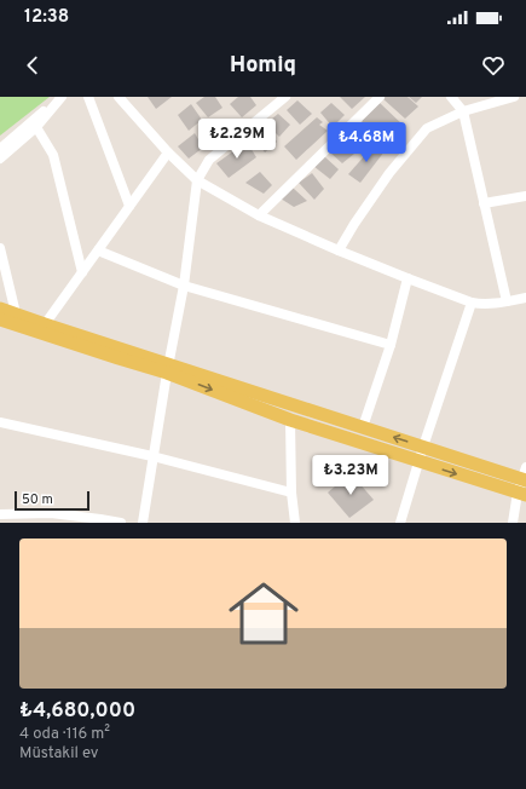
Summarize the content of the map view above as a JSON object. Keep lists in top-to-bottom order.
{
  "scale_bar": "50 m",
  "page": {
    "status": "12:38",
    "header": "Homiq",
    "price": ["₺2.29M", "₺4.68M", "₺3.23M"],
    "scale": "50 m",
    "list": [
      {
        "name": "₺4,680,000",
        "note": "4 oda · 116 m² · Müstakil ev"
      }
    ]
  }
}
